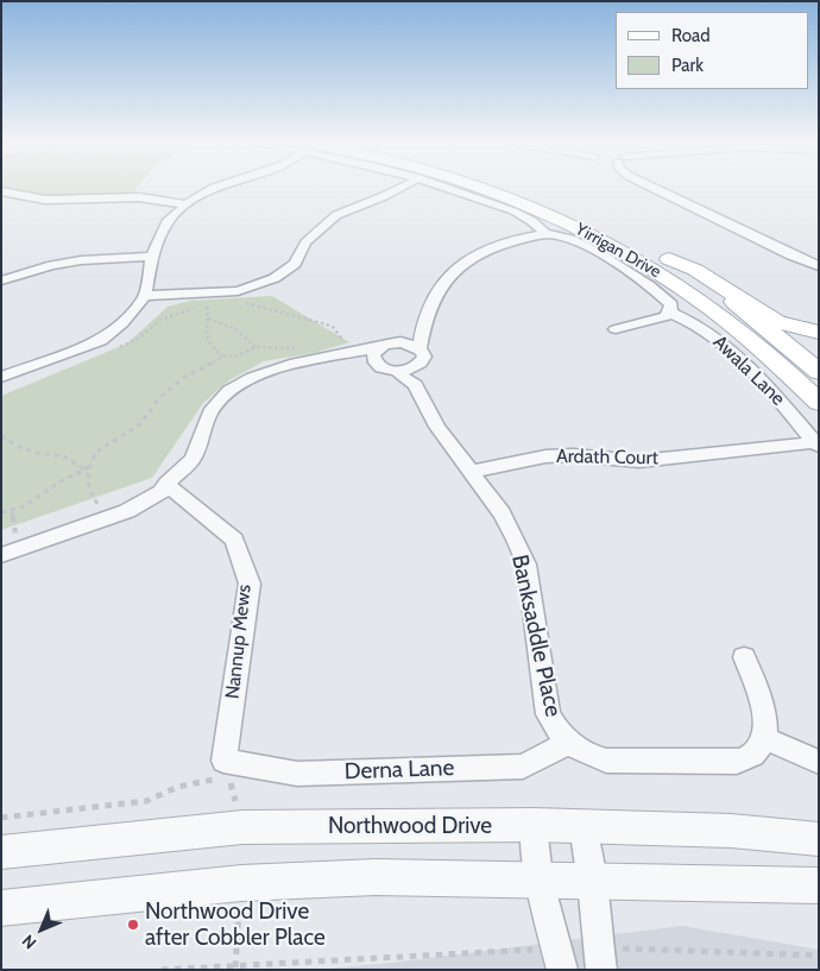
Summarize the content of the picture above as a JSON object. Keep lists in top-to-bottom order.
{
  "streets": {
    "main road": ["Yirrigan Drive"],
    "street": [
      "Awala Lane",
      "Ardath Court",
      "Banksaddle Place",
      "Nannup Mews",
      "Derna Lane",
      "Northwood Drive"
    ]
  },
  "crossings": [
    ["Awala Lane", "Ardath Court"],
    ["Ardath Court", "Banksaddle Place"],
    ["Banksaddle Place", "Derna Lane"],
    ["Nannup Mews", "Derna Lane"]
  ],
  "places": ["Northwood Drive after Cobbler Place"],
  "legend": ["Road", "Park"],
  "north": "bottom left"
}
